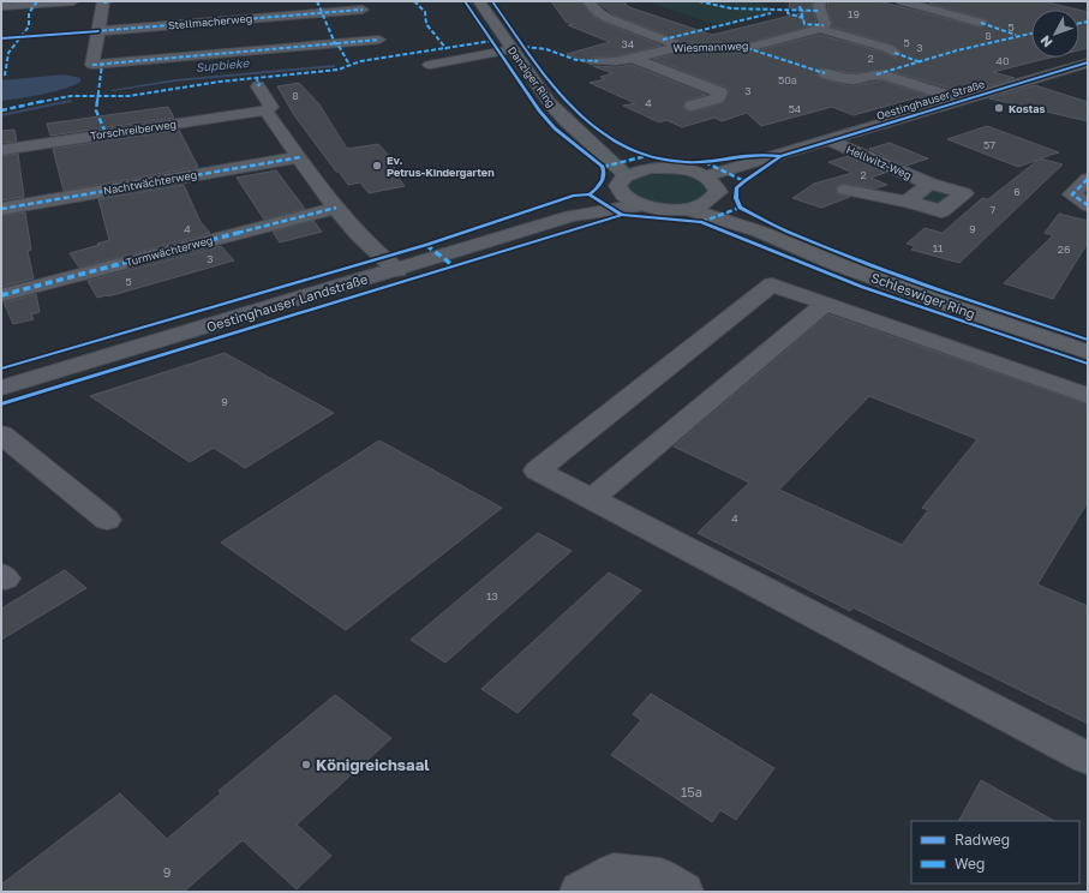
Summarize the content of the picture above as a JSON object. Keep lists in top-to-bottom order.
{
  "streets": {
    "main road": ["Danziger Ring", "Schleswiger Ring"],
    "street": [
      "Stellmacherweg",
      "Wiesmannweg",
      "Oestinghauser Straße",
      "Torschreiberweg",
      "Hellwitz-Weg",
      "Nachtwächterweg",
      "Turmwächterweg",
      "Oestinghauser Landstraße"
    ]
  },
  "crossings": [
    ["Oestinghauser Straße", "Hellwitz-Weg"]
  ],
  "water": ["Supbieke"],
  "places": ["Kostas", "Ev. Petrus-Kindergarten", "Königreichsaal"],
  "house_numbers": [
    "19",
    "5",
    "8",
    "5",
    "34",
    "3",
    "2",
    "40",
    "50a",
    "3",
    "8",
    "4",
    "54",
    "57",
    "2",
    "6",
    "7",
    "4",
    "9",
    "11",
    "26",
    "3",
    "5",
    "9",
    "4",
    "13",
    "15a",
    "9"
  ],
  "legend": ["Radweg", "Weg"],
  "north": "bottom left"
}
